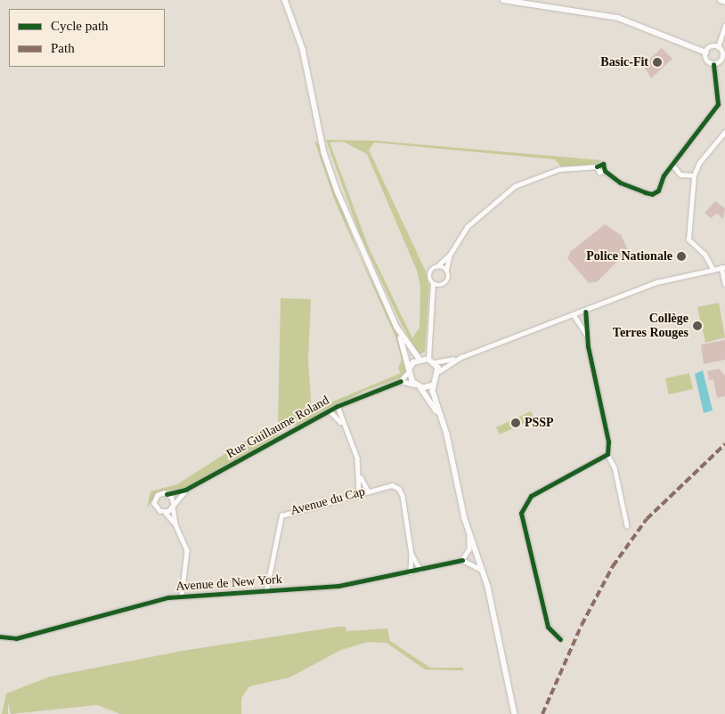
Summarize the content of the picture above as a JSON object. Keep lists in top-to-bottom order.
{
  "streets": {
    "street": ["Rue Guillaume Roland", "Avenue du Cap", "Avenue de New York"]
  },
  "crossings": [
    ["Avenue du Cap", "Avenue de New York"]
  ],
  "places": [
    "Basic-Fit",
    "Police Nationale",
    "Collège Terres Rouges",
    "PSSP"
  ],
  "legend": ["Cycle path", "Path"]
}
